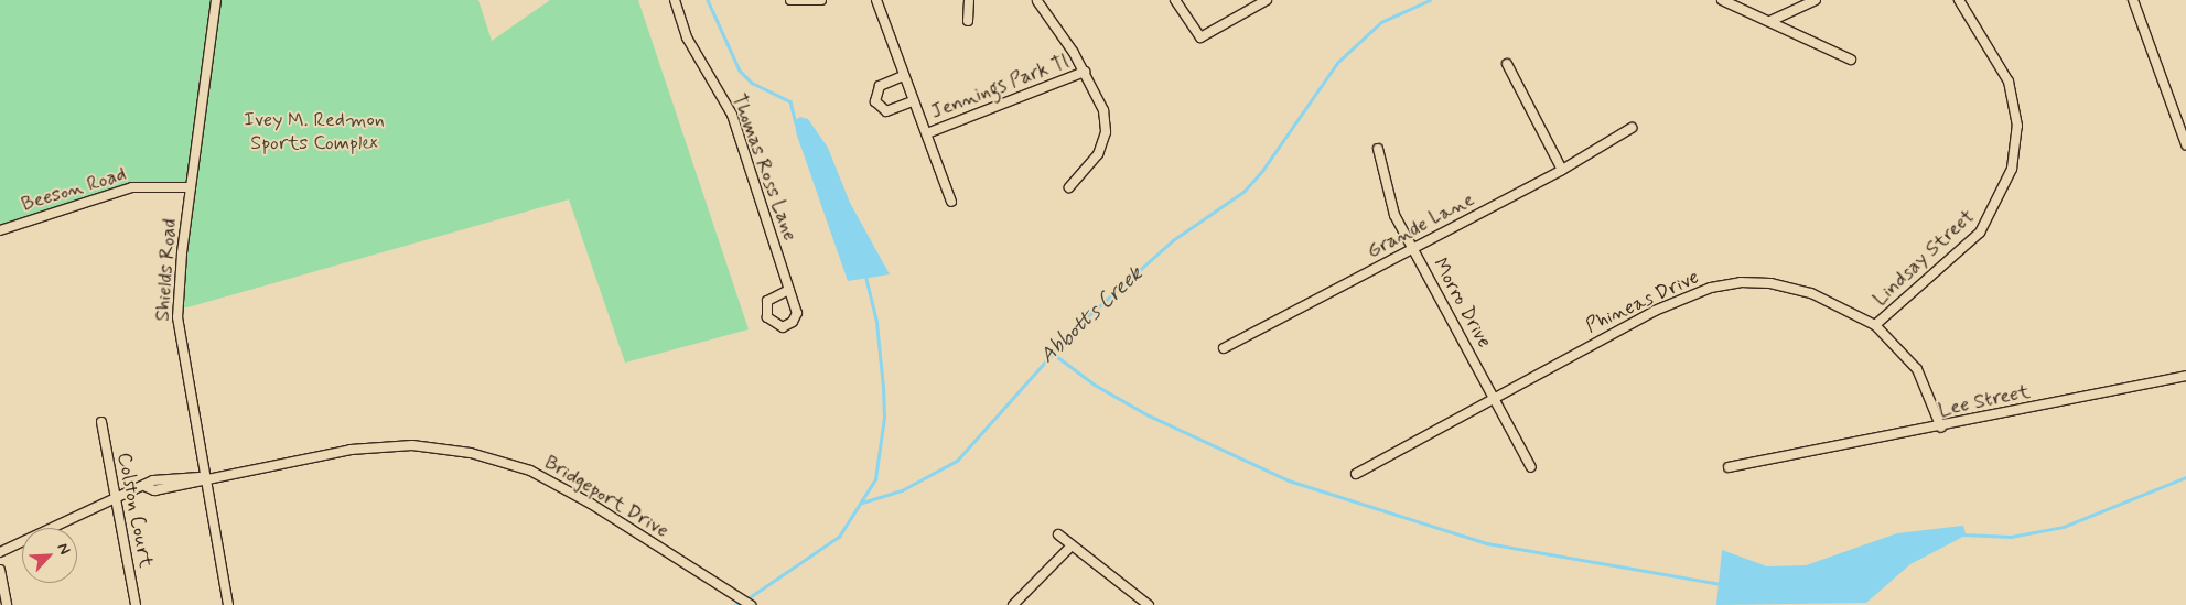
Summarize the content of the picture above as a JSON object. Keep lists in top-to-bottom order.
{
  "streets": {
    "street": [
      "Jennings Park Tl",
      "Thomas Ross Lane",
      "Beeson Road",
      "Grande Lane",
      "Lindsay Street",
      "Shields Road",
      "Phineas Drive",
      "Morro Drive",
      "Lee Street",
      "Bridgeport Drive",
      "Colston Court"
    ]
  },
  "crossings": [
    ["Beeson Road", "Shields Road"],
    ["Grande Lane", "Morro Drive"],
    ["Lindsay Street", "Phineas Drive"],
    ["Shields Road", "Bridgeport Drive"],
    ["Phineas Drive", "Morro Drive"],
    ["Phineas Drive", "Lee Street"],
    ["Bridgeport Drive", "Colston Court"]
  ],
  "water": ["Abbotts Creek"],
  "parks": ["Ivey M. Redmon Sports Complex"],
  "north": "top right"
}
